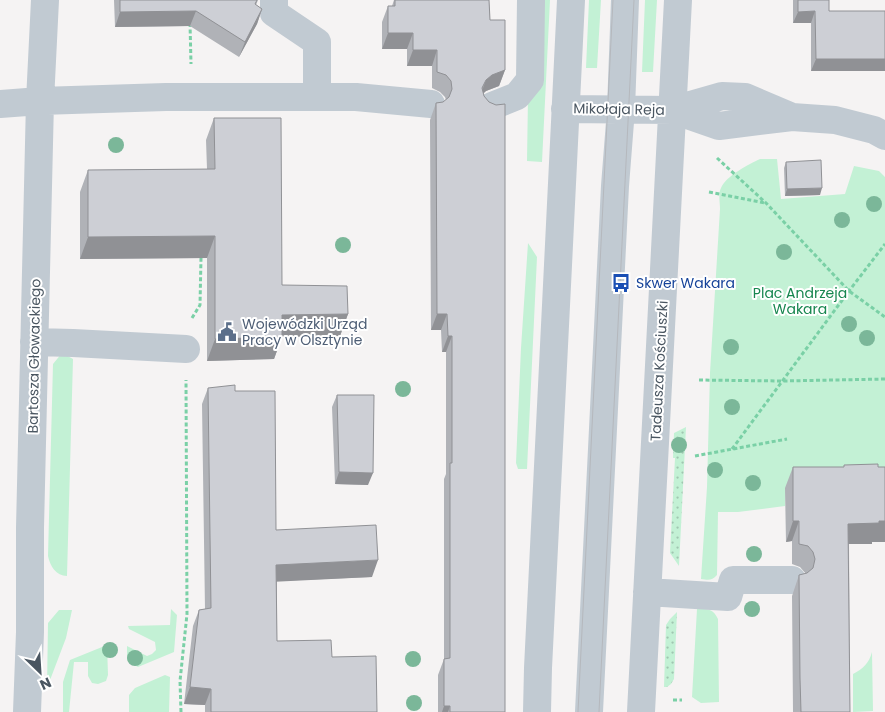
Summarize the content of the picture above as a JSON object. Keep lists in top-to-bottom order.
{
  "streets": {
    "street": ["Mikołaja Reja", "Bartosza Głowackiego", "Tadeusza Kościuszki"]
  },
  "crossings": [
    ["Mikołaja Reja", "Tadeusza Kościuszki"]
  ],
  "parks": ["Plac Andrzeja Wakara"],
  "places": {
    "bus stop": ["Skwer Wakara"],
    "public building": ["Wojewódzki Urząd Pracy w Olsztynie"]
  },
  "north": "bottom right"
}
